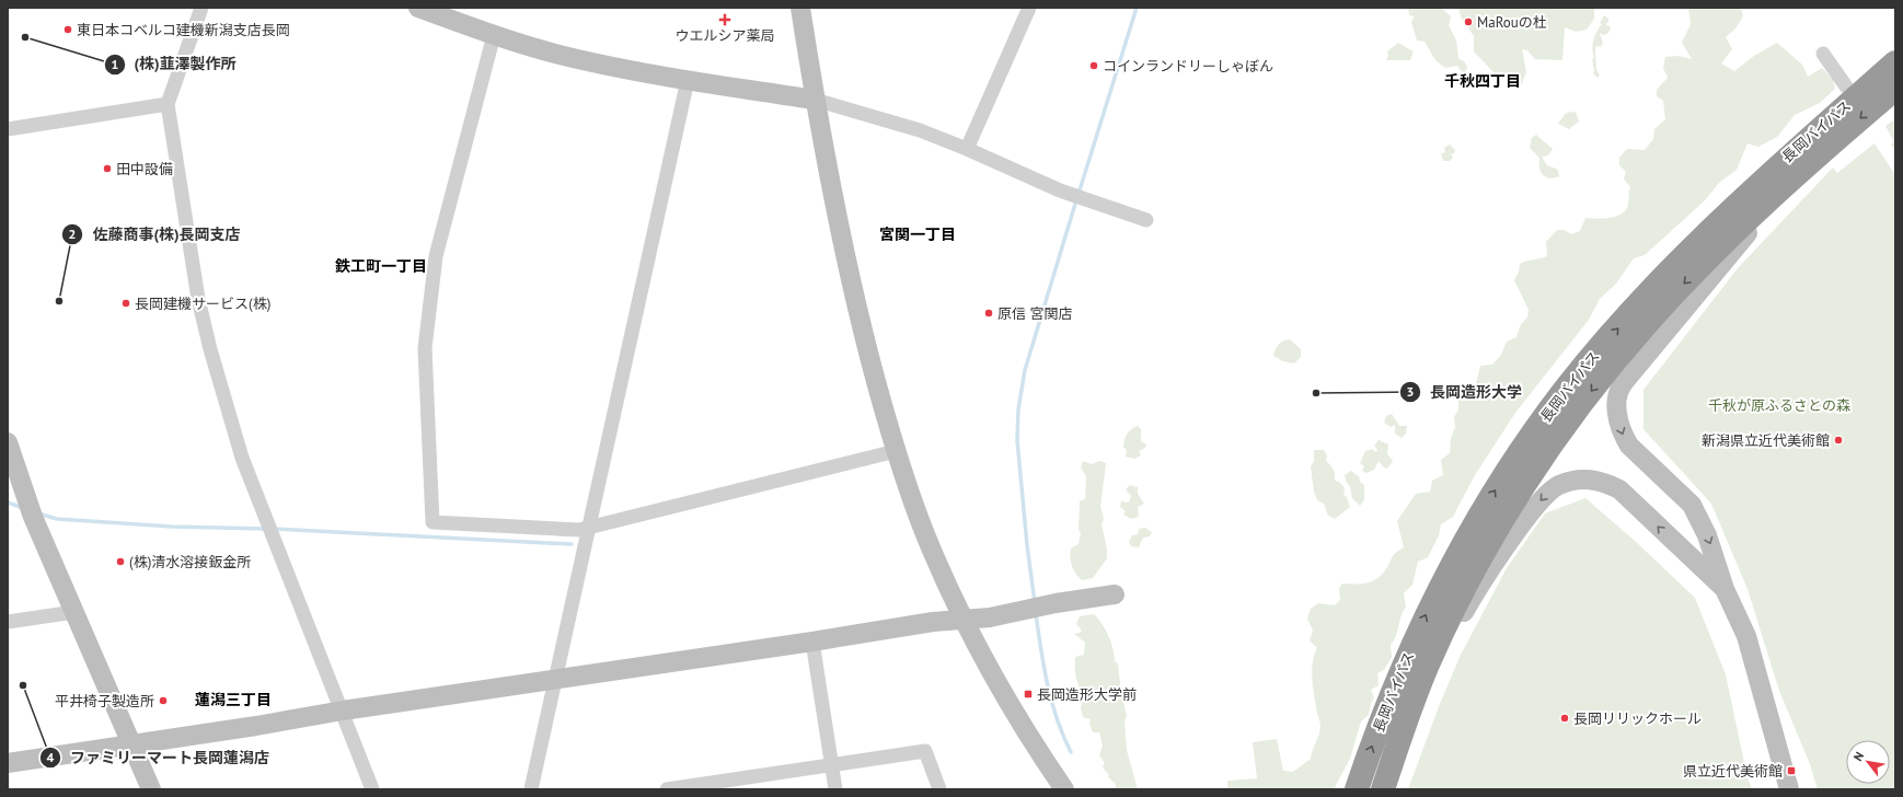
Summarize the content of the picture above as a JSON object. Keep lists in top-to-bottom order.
{
  "streets": {
    "highway": ["長岡バイパス"]
  },
  "districts": [
    "千秋四丁目",
    "宮関一丁目",
    "鉄工町一丁目",
    "蓮潟三丁目"
  ],
  "parks": ["千秋が原ふるさとの森"],
  "places": {
    "health": ["ウエルシア薬局"],
    "other": [
      "MaRouの杜",
      "東日本コベルコ建機新潟支店長岡",
      "(株)韮澤製作所",
      "コインランドリーしゃぼん",
      "田中設備",
      "佐藤商事(株)長岡支店",
      "長岡建機サービス(株)",
      "原信 宮関店",
      "長岡造形大学",
      "新潟県立近代美術館",
      "(株)清水溶接鈑金所",
      "ファミリーマート長岡蓮潟店",
      "平井椅子製造所",
      "長岡リリックホール"
    ],
    "transit": ["長岡造形大学前", "県立近代美術館"]
  },
  "north": "top left"
}
